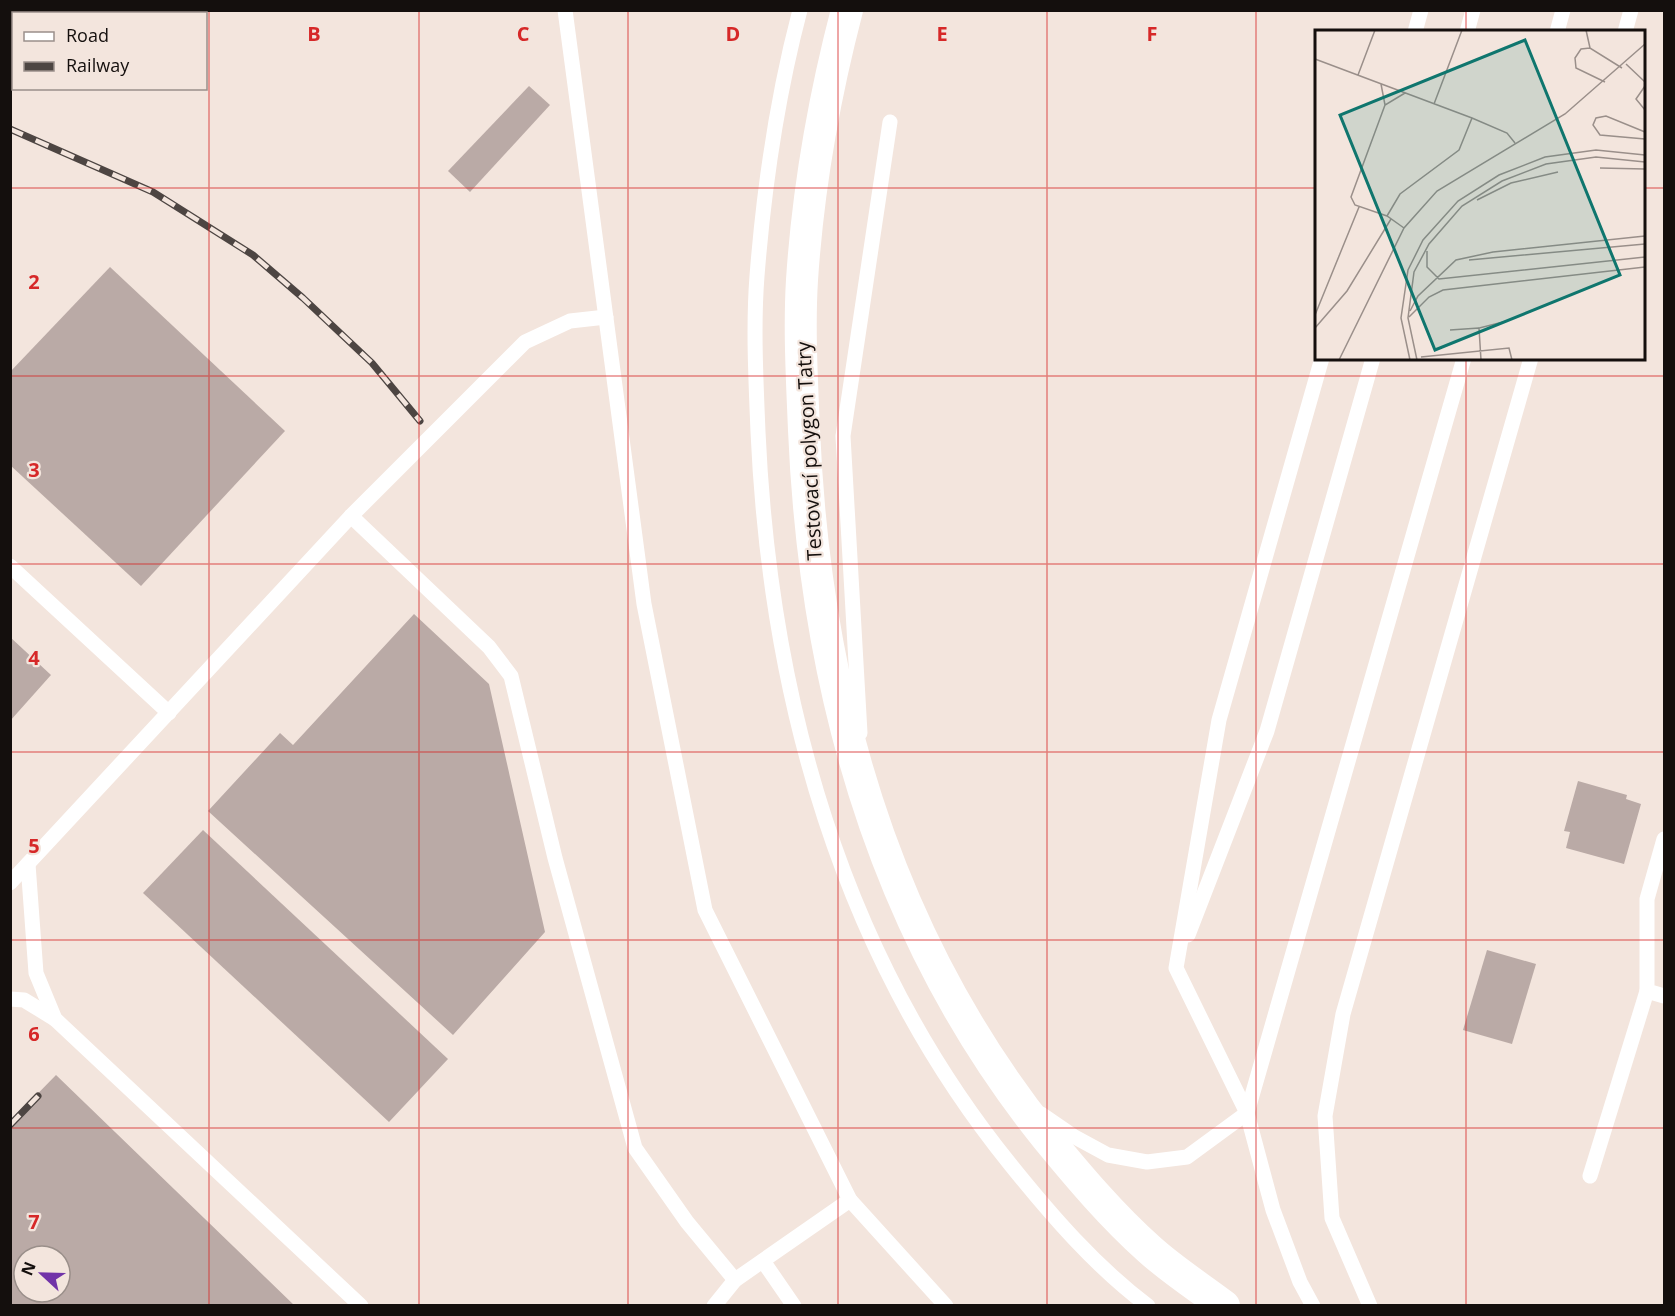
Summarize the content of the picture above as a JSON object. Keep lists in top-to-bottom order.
{
  "streets": {
    "street": ["Testovací polygon Tatry"]
  },
  "legend": ["Road", "Railway"],
  "north": "left",
  "grid": {
    "columns": [
      "B",
      "C",
      "D",
      "E",
      "F"
    ],
    "rows": [
      "2",
      "3",
      "4",
      "5",
      "6",
      "7"
    ]
  }
}
